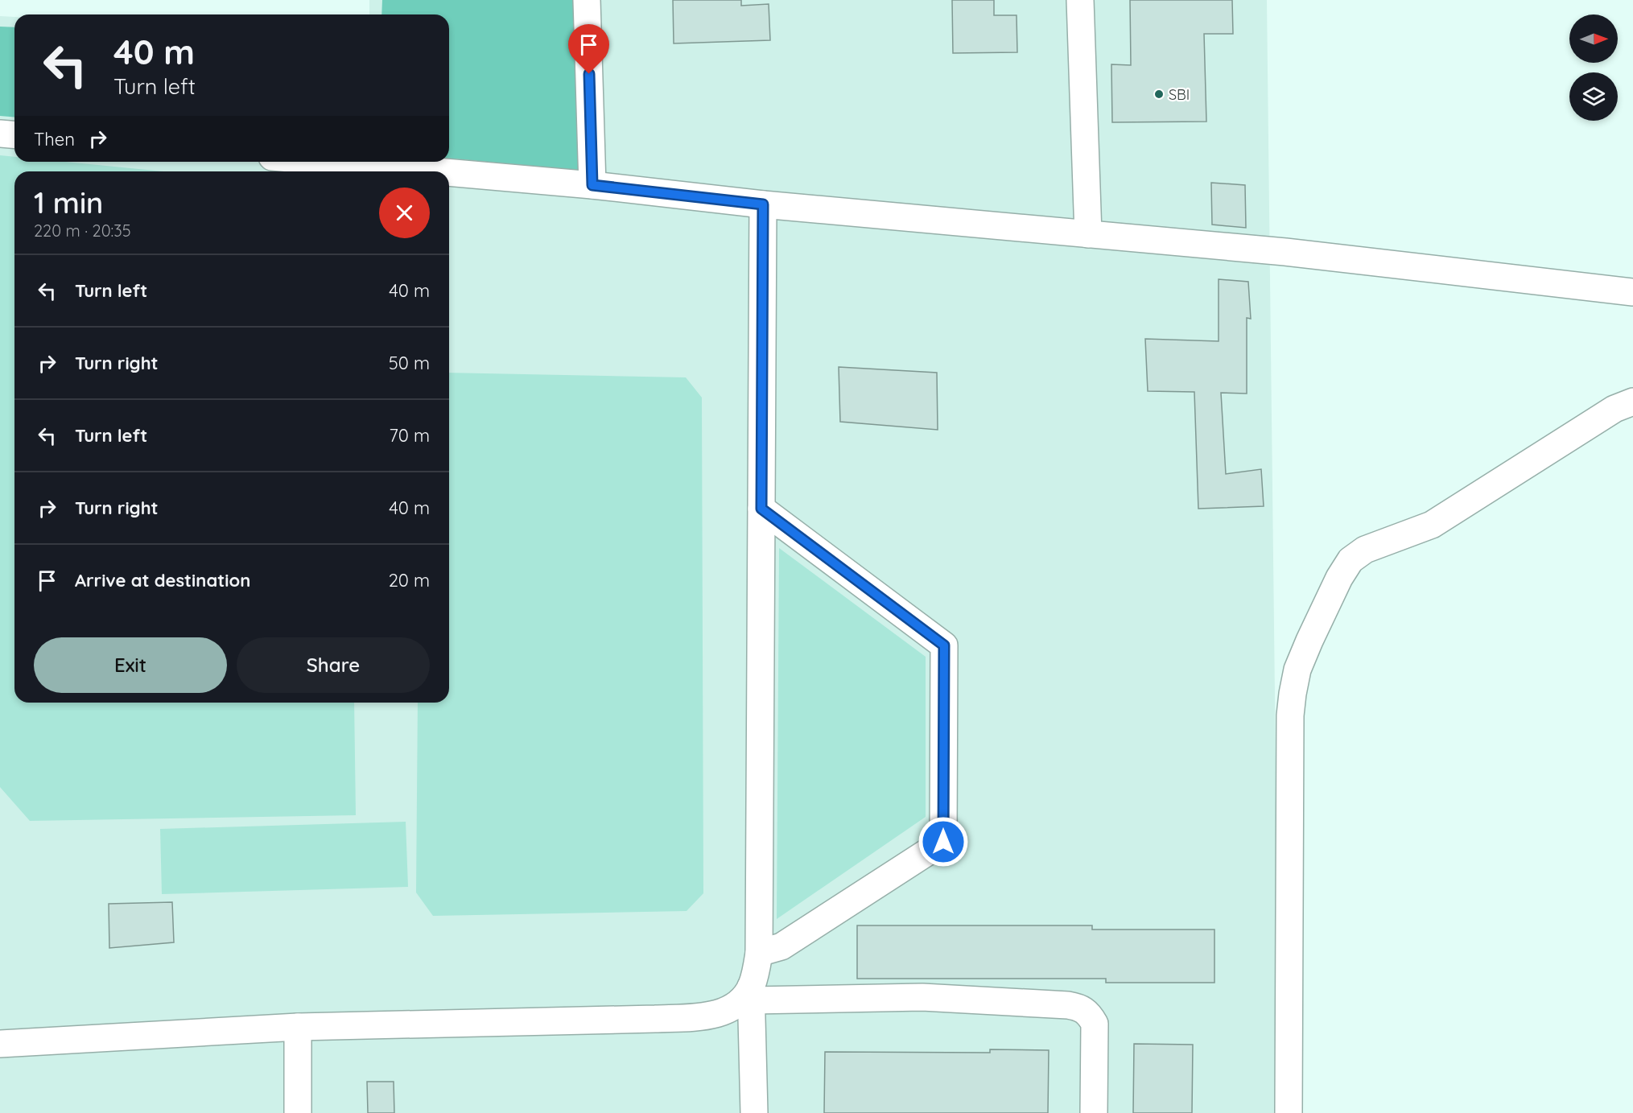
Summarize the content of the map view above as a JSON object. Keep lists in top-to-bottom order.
{
  "places": ["SBI"],
  "north": "right",
  "page": {
    "turn": ["40 m", "Turn left"],
    "then": "Then",
    "heading": ["1 min", "220 m · 20:35"],
    "list": [
      {
        "name": "Turn left",
        "value": "40 m"
      },
      {
        "name": "Turn right",
        "value": "50 m"
      },
      {
        "name": "Turn left",
        "value": "70 m"
      },
      {
        "name": "Turn right",
        "value": "40 m"
      },
      {
        "name": "Arrive at destination",
        "value": "20 m"
      }
    ],
    "buttons": ["Exit", "Share"]
  }
}
